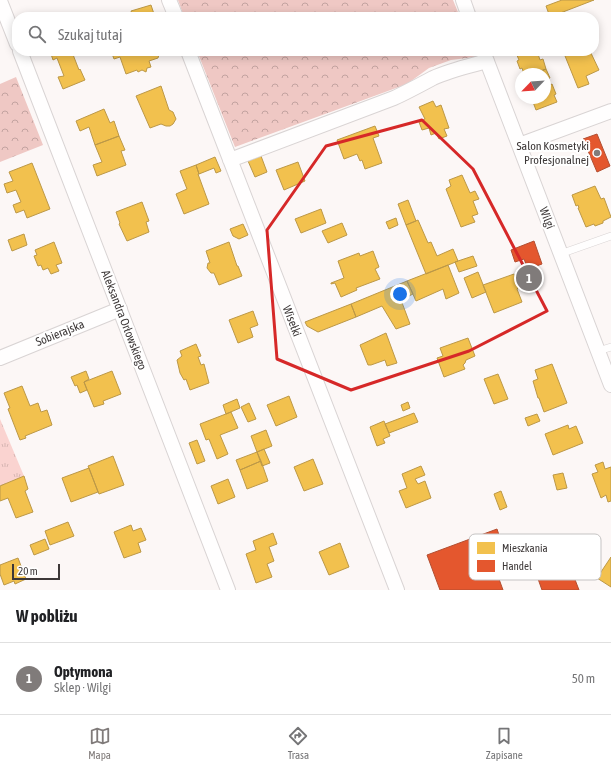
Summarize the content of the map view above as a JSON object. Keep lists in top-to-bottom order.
{
  "streets": {
    "street": [
      "Wilgi",
      "Aleksandra Orłowskiego",
      "Wisełki",
      "Sobierajska"
    ]
  },
  "crossings": [
    ["Aleksandra Orłowskiego", "Sobierajska"]
  ],
  "places": ["Salon Kosmetyki Profesjonalnej"],
  "legend": ["Mieszkania", "Handel"],
  "scale_bar": "20 m",
  "north": "bottom left",
  "page": {
    "search": "Szukaj tutaj",
    "pins": "1",
    "scale": "20 m",
    "heading": "W pobliżu",
    "list": [
      {
        "mark": "1",
        "name": "Optymona",
        "note": "Sklep · Wilgi",
        "value": "50 m"
      }
    ],
    "nav": ["Mapa", "Trasa", "Zapisane"]
  }
}
